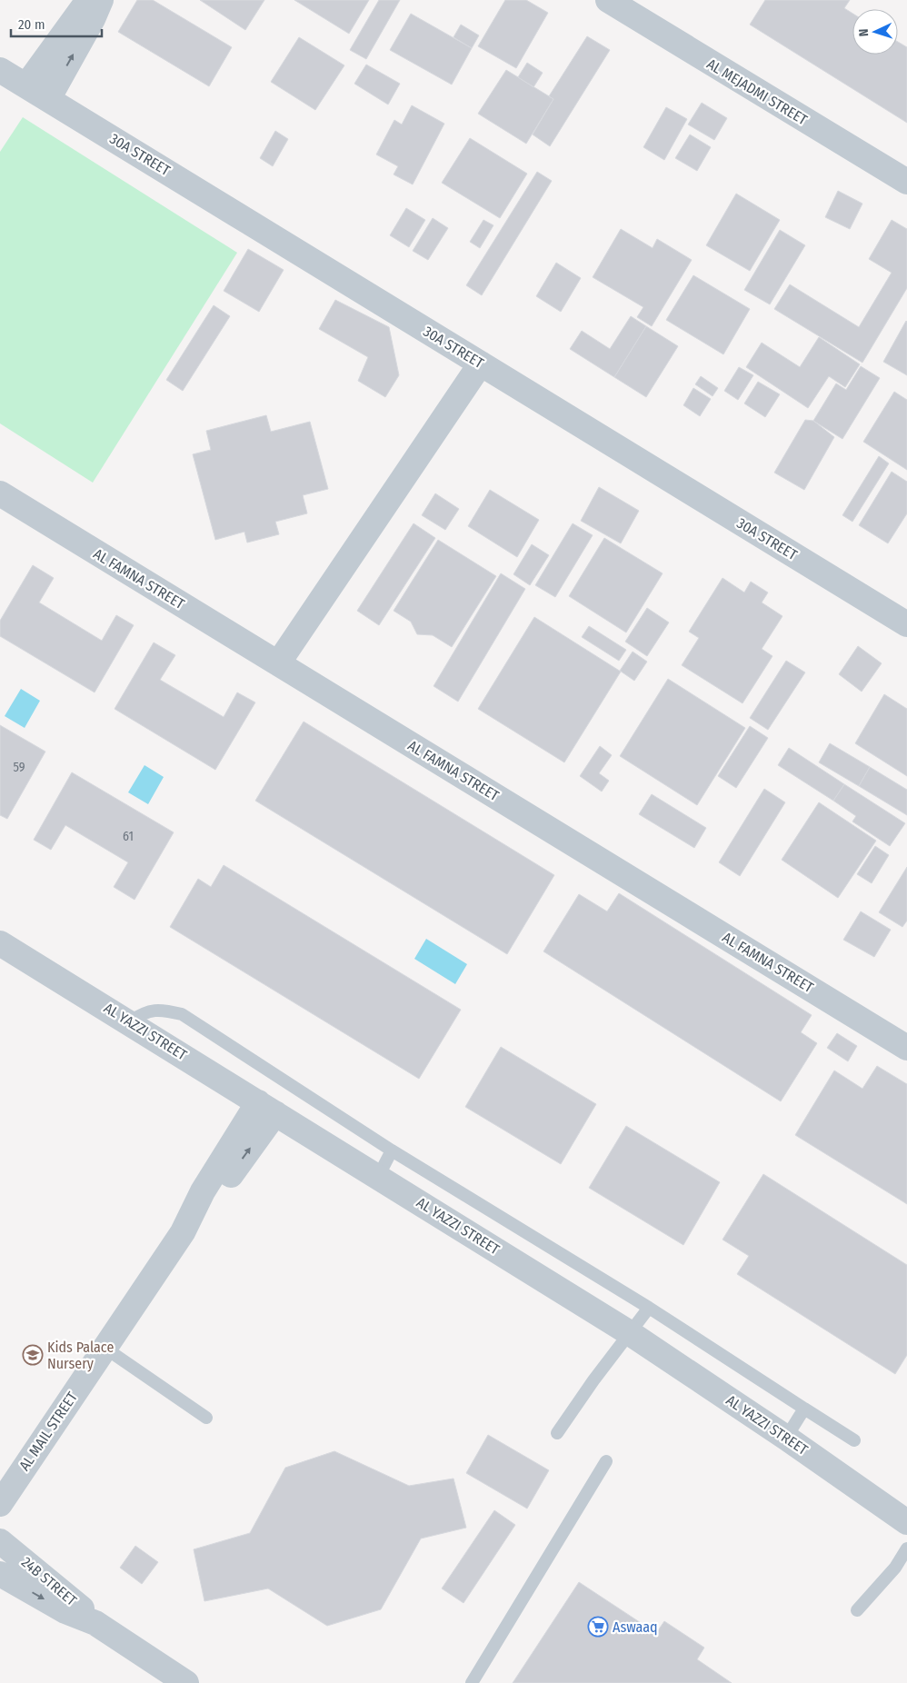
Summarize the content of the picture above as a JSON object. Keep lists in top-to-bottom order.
{
  "streets": {
    "street": [
      "AL MEJADMI STREET",
      "30A STREET",
      "AL FAMNA STREET",
      "AL YAZZI STREET",
      "AL MAIL STREET",
      "24B STREET"
    ]
  },
  "crossings": [
    ["AL YAZZI STREET", "AL MAIL STREET"]
  ],
  "places": {
    "school or university": ["Kids Palace Nursery"],
    "supermarket": ["Aswaaq"]
  },
  "house_numbers": ["59", "61"],
  "scale_bar": "20 m",
  "north": "left"
}
